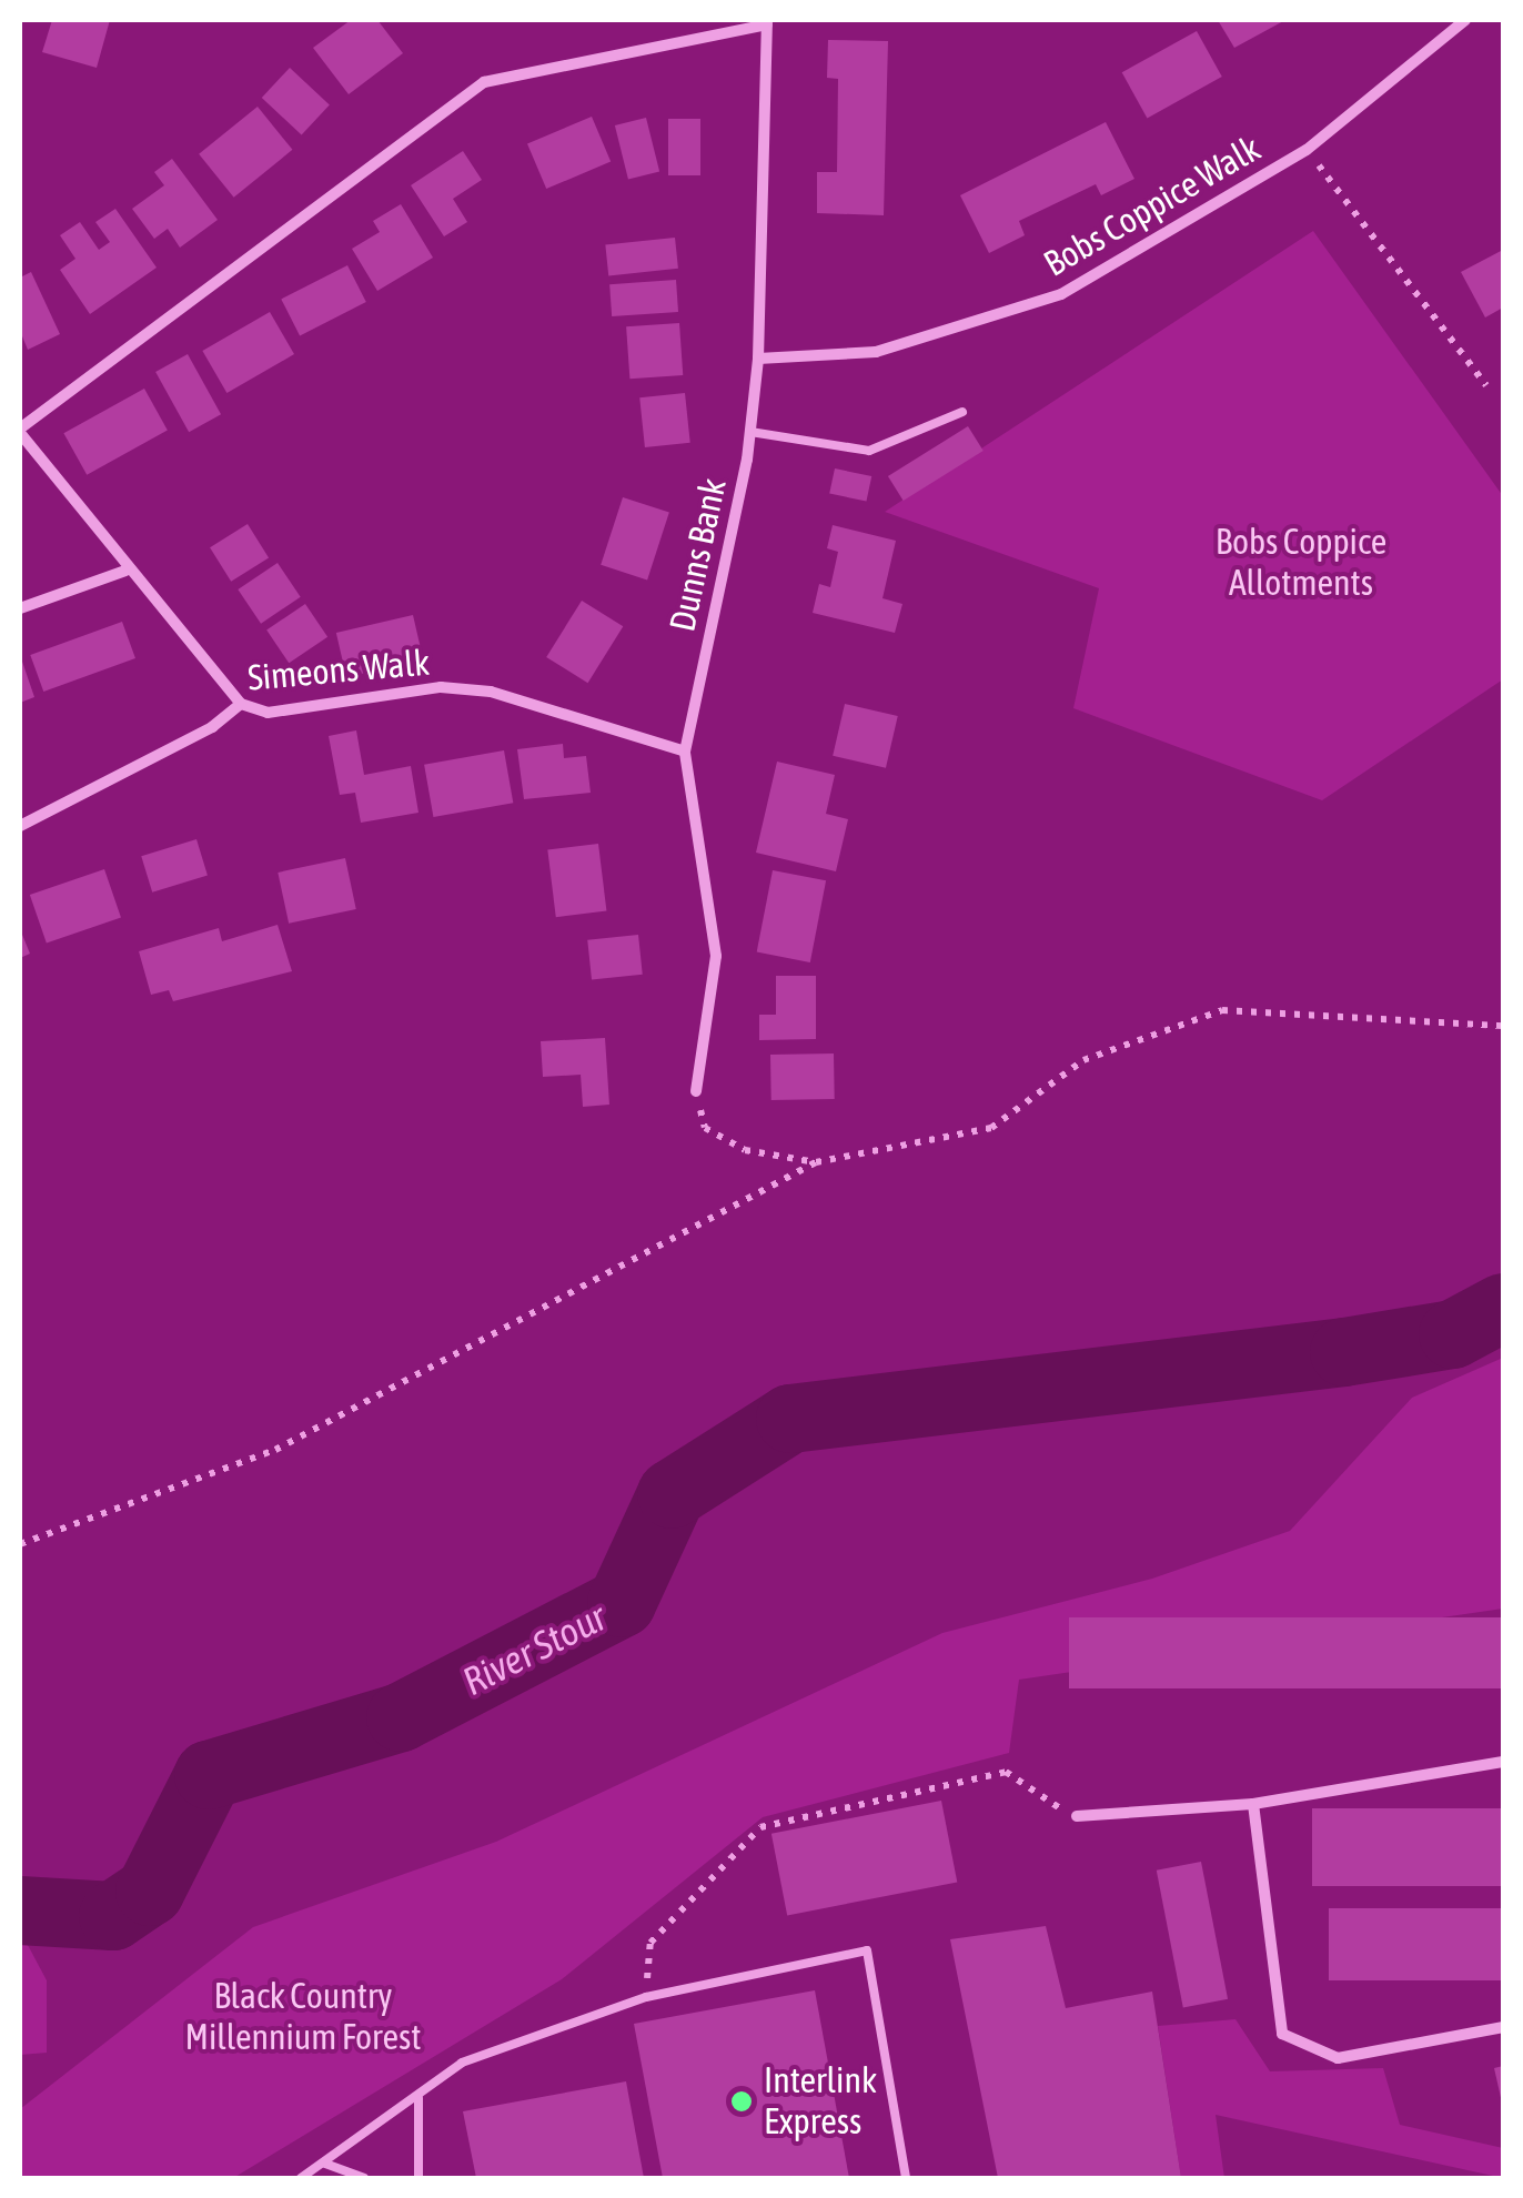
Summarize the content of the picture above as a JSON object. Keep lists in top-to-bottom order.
{
  "streets": {
    "street": ["Bobs Coppice Walk", "Dunns Bank", "Simeons Walk"]
  },
  "crossings": [
    ["Bobs Coppice Walk", "Dunns Bank"],
    ["Dunns Bank", "Simeons Walk"]
  ],
  "water": ["River Stour"],
  "parks": ["Bobs Coppice Allotments", "Black Country Millennium Forest"],
  "places": ["Interlink Express"]
}
